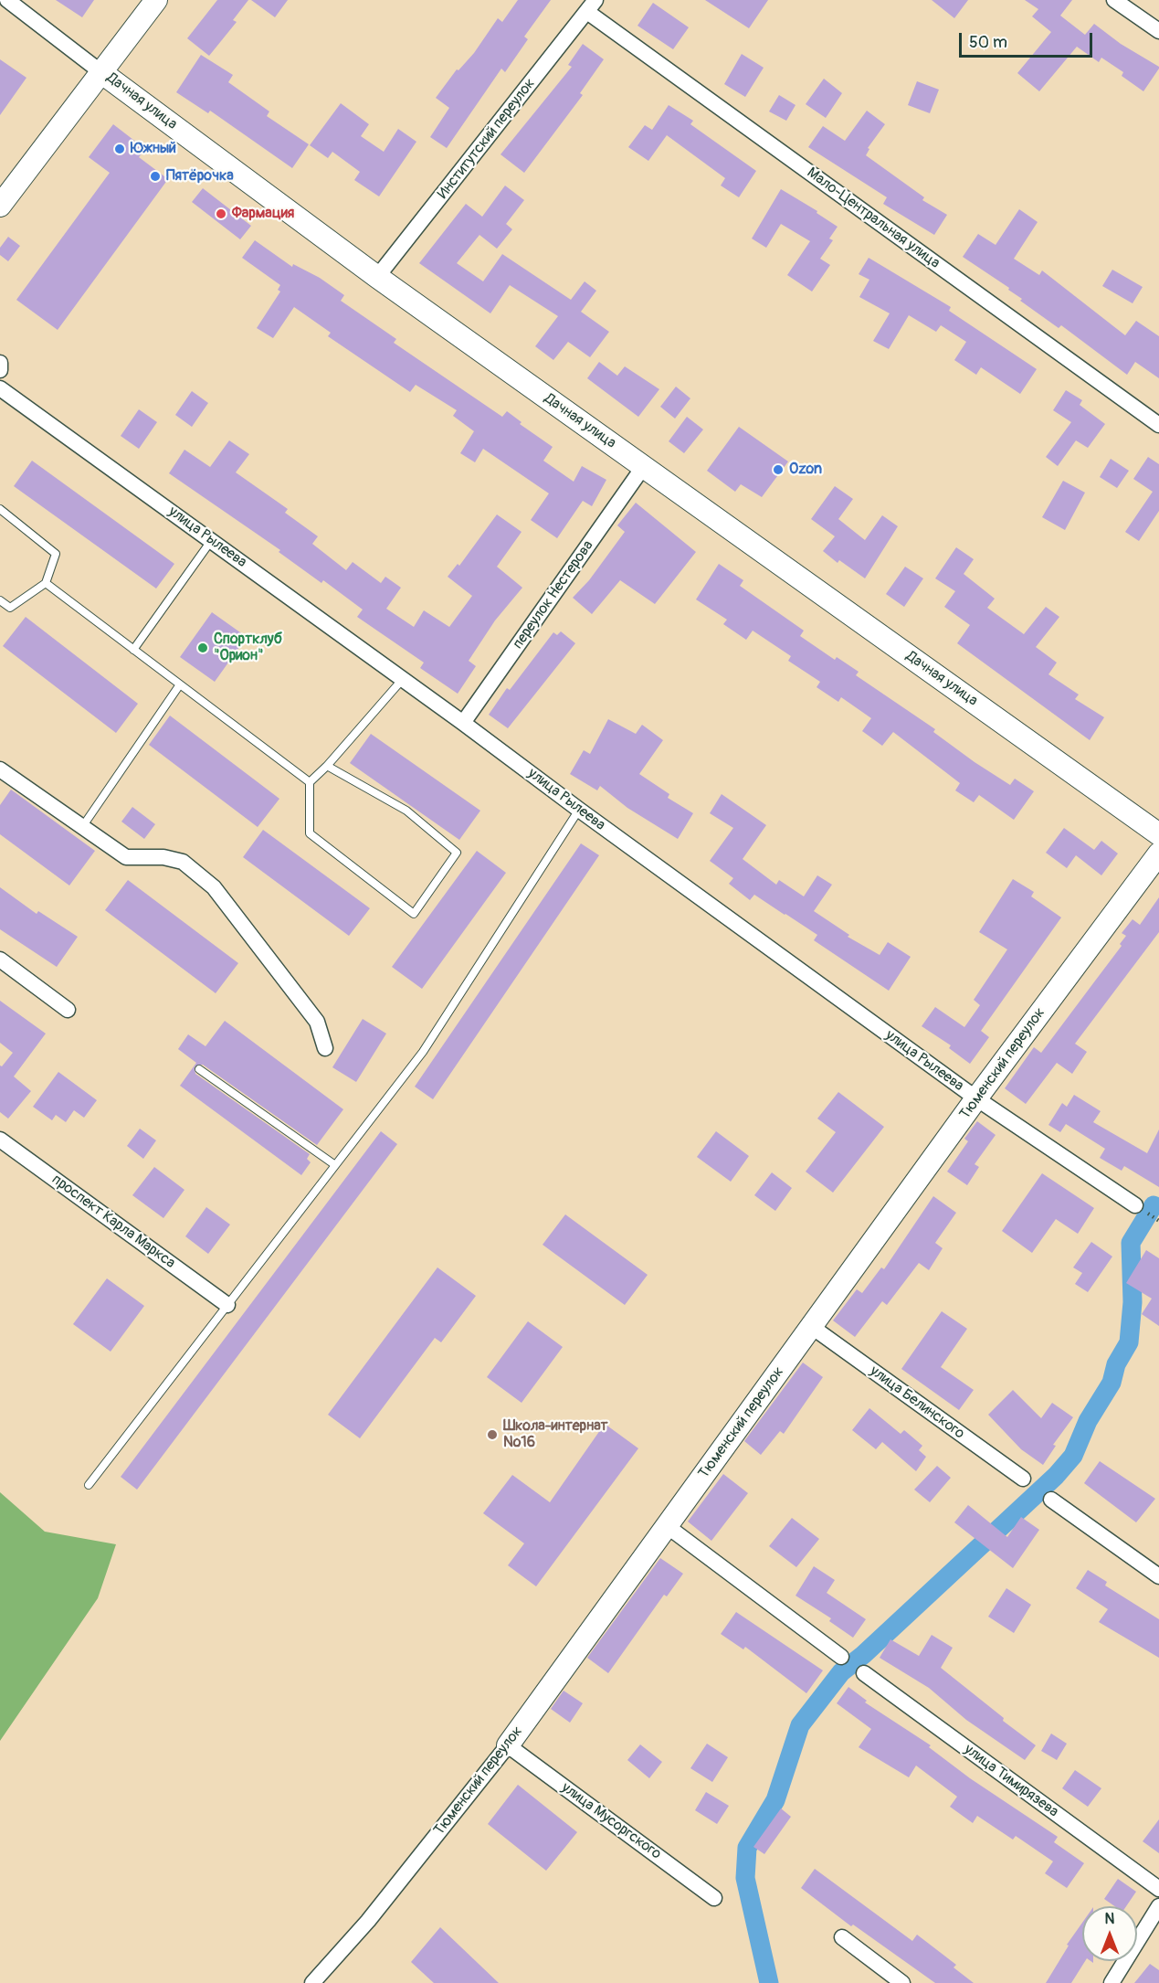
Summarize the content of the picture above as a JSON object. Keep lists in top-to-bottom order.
{
  "streets": {
    "street": [
      "Дачная улица",
      "Институтский переулок",
      "Мало-Центральная улица",
      "улица Рылеева",
      "переулок Нестерова",
      "Тюменский переулок",
      "проспект Карла Маркса",
      "улица Белинского",
      "улица Тимирязева",
      "улица Мусоргского"
    ]
  },
  "crossings": [
    ["Дачная улица", "Институтский переулок"],
    ["Дачная улица", "переулок Нестерова"],
    ["Институтский переулок", "Мало-Центральная улица"],
    ["улица Рылеева", "переулок Нестерова"],
    ["улица Рылеева", "Тюменский переулок"],
    ["Тюменский переулок", "улица Белинского"],
    ["Тюменский переулок", "улица Мусоргского"]
  ],
  "places": [
    "Южный",
    "Пятёрочка",
    "Фармация",
    "Ozon",
    "Спортклуб \"Орион\"",
    "Школа-интернат №16"
  ],
  "scale_bar": "50 m",
  "north": "top"
}
